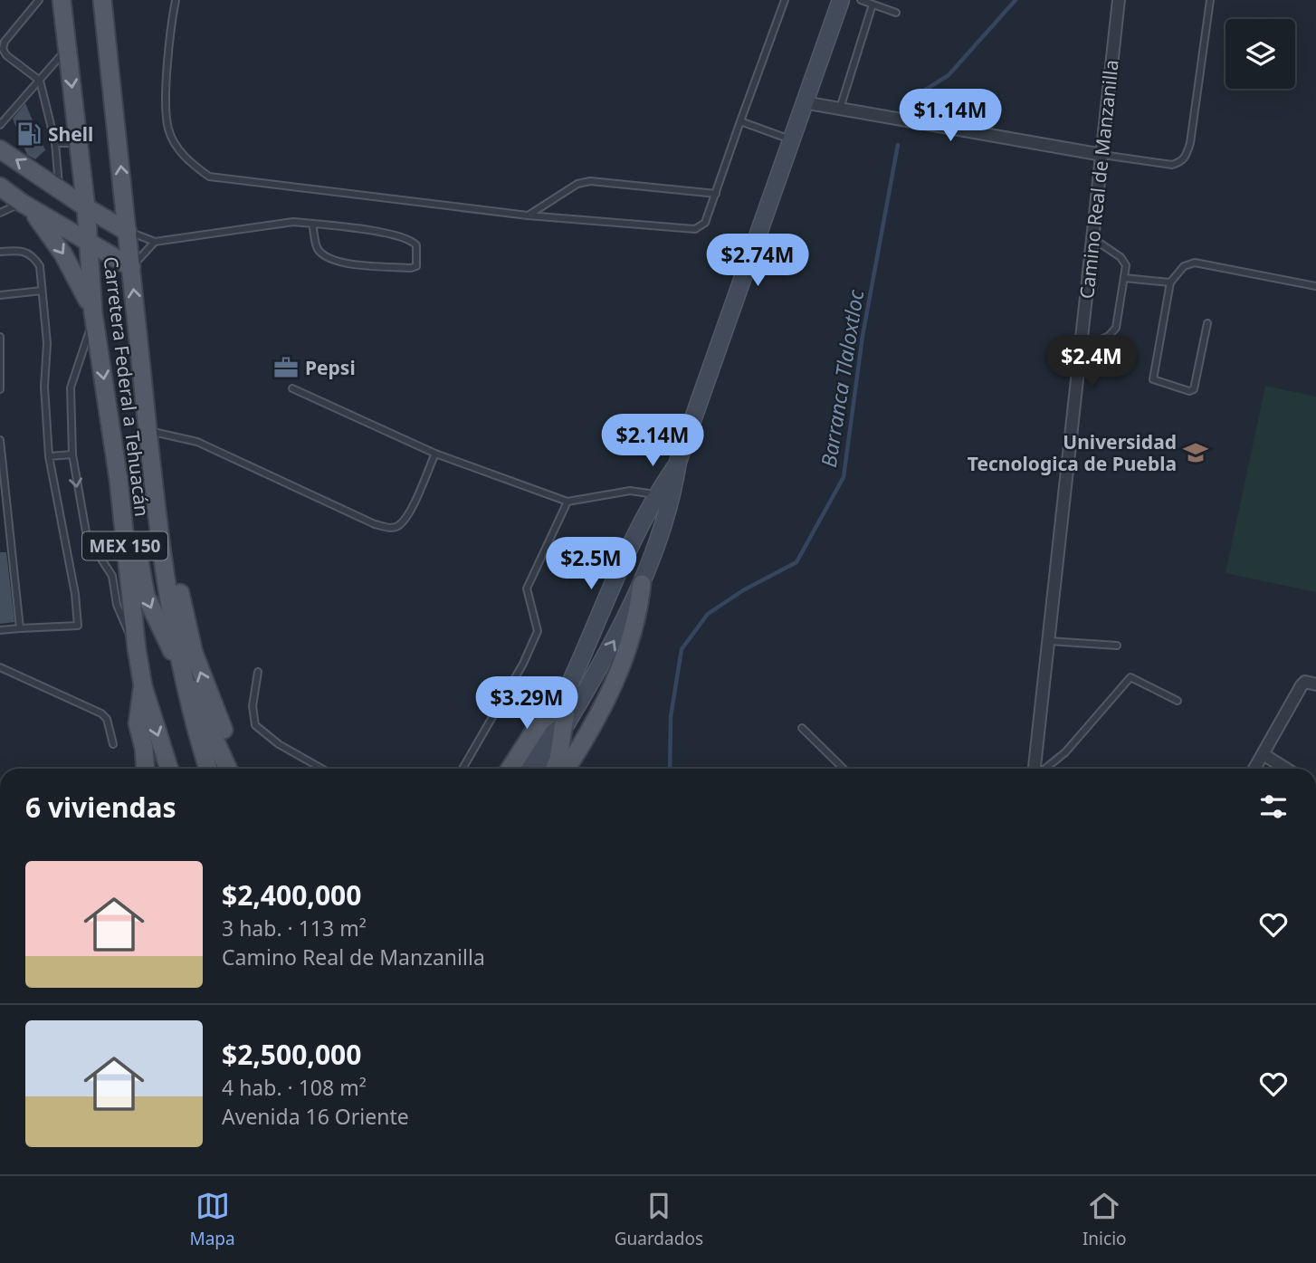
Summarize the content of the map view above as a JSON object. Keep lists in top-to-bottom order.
{
  "streets": {
    "main road": ["Carretera Federal a Tehuacán", "MEX 150"],
    "street": ["Camino Real de Manzanilla"]
  },
  "water": ["Barranca Tlaloxtloc"],
  "places": {
    "fuel station": ["Shell"],
    "office": ["Pepsi"],
    "school or university": ["Universidad Tecnologica de Puebla"]
  },
  "page": {
    "price": [
      "$1.14M",
      "$2.74M",
      "$2.4M",
      "$2.14M",
      "$2.5M",
      "$3.29M"
    ],
    "heading": "6 viviendas",
    "list": [
      {
        "name": "$2,400,000",
        "note": "3 hab. · 113 m² · Camino Real de Manzanilla"
      },
      {
        "name": "$2,500,000",
        "note": "4 hab. · 108 m² · Avenida 16 Oriente"
      }
    ],
    "tabs": ["Mapa", "Guardados", "Inicio"]
  }
}
